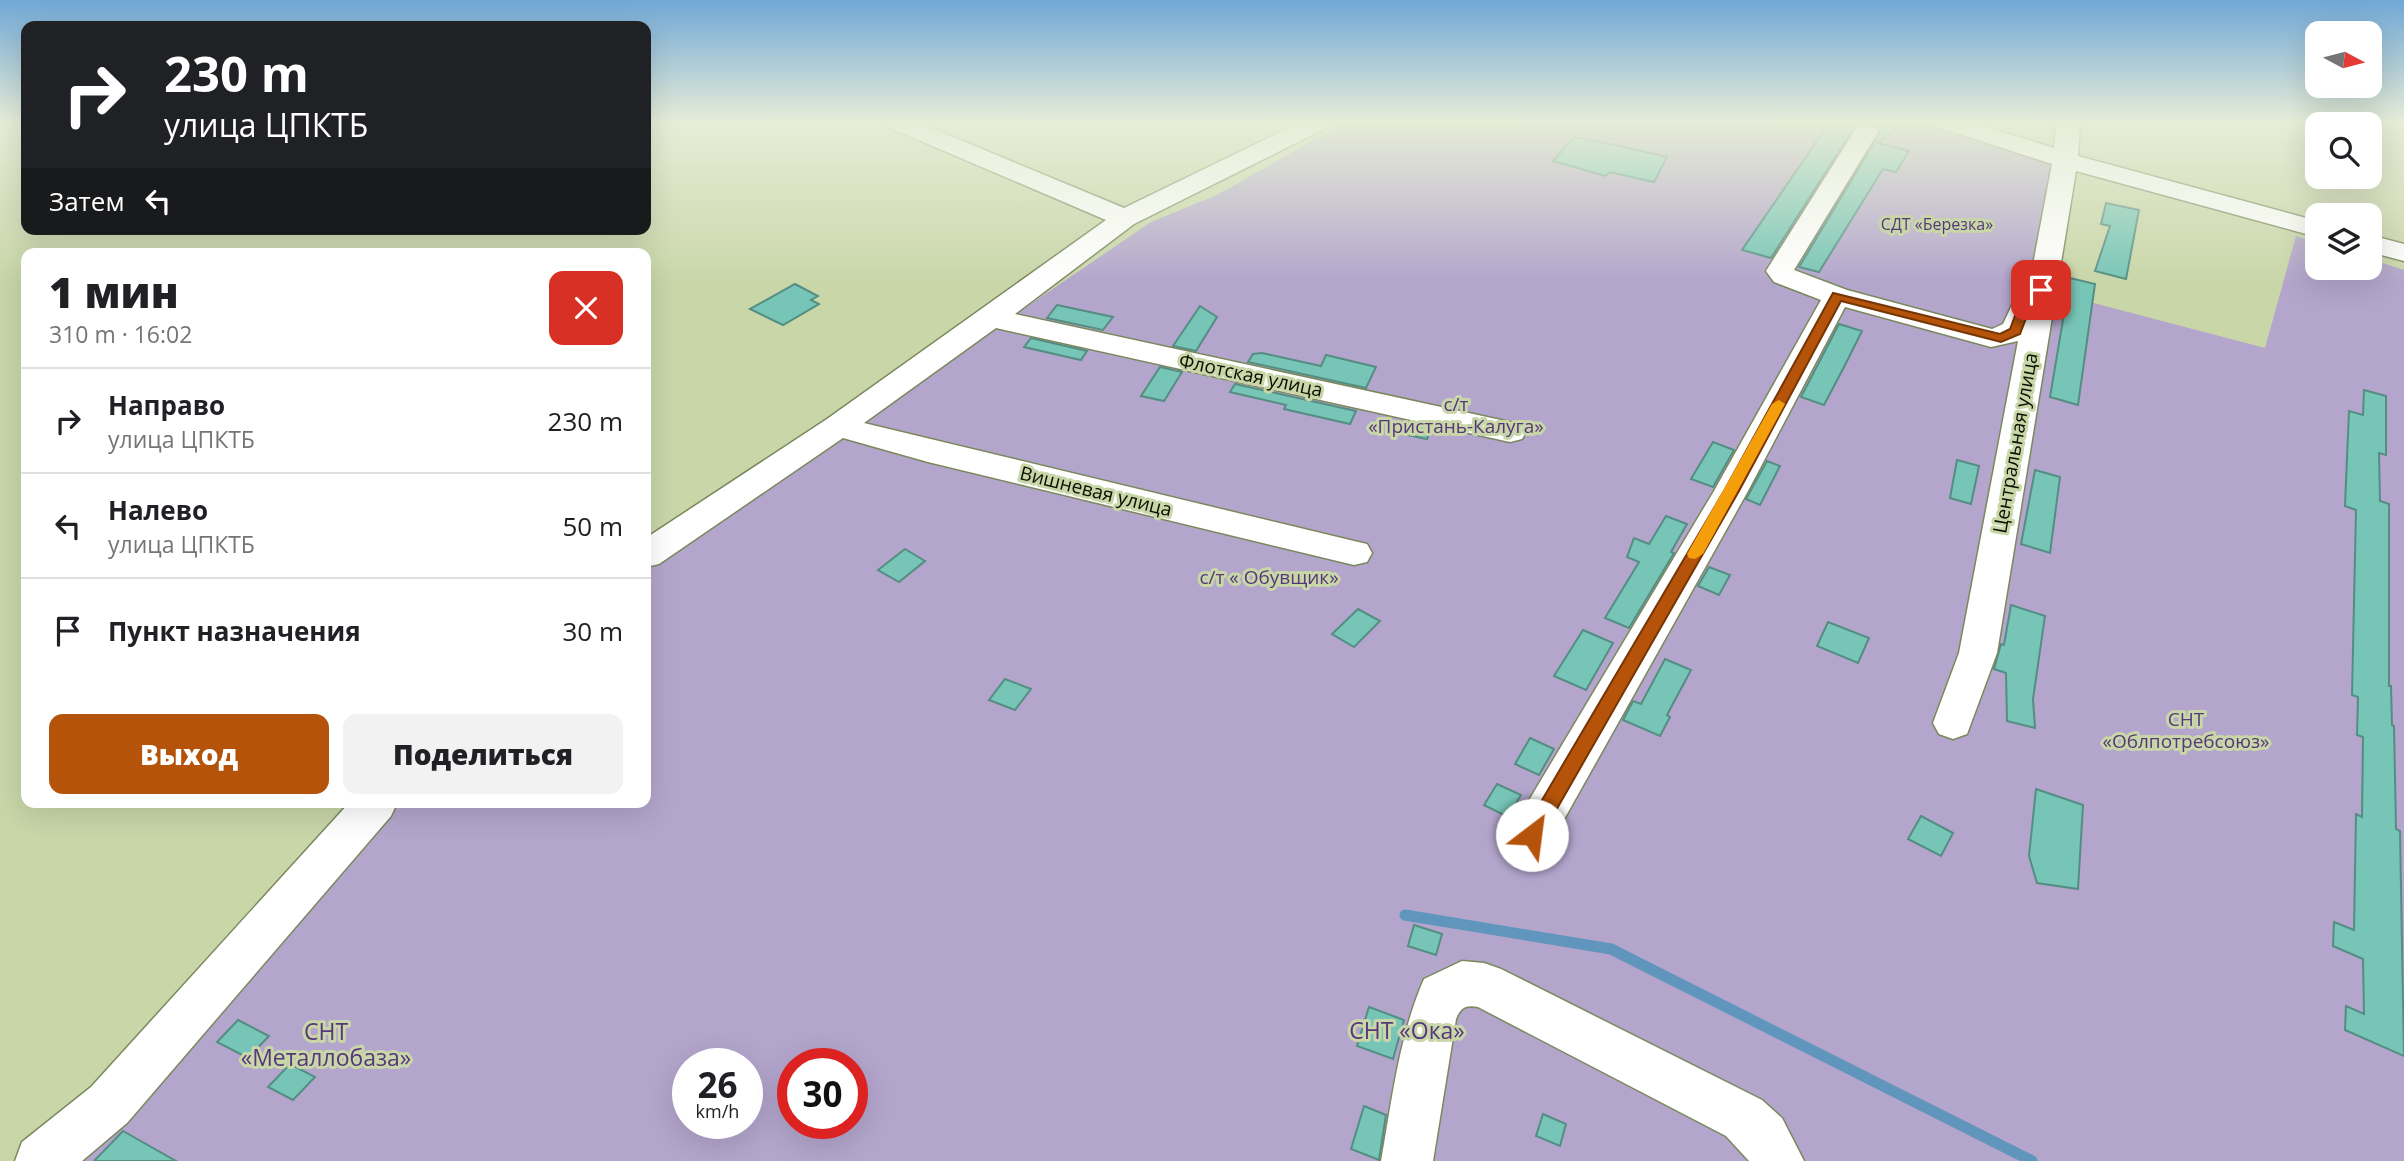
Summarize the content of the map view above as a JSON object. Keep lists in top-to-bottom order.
{
  "streets": {
    "street": ["Флотская улица", "Центральная улица", "Вишневая улица"]
  },
  "parks": [
    "СДТ «Березка»",
    "с/т «Пристань-Калуга»",
    "с/т « Обувщик»",
    "СНТ «Облпотребсоюз»",
    "СНТ «Ока»",
    "СНТ «Металлобаза»"
  ],
  "north": "right",
  "page": {
    "turn": ["230 m", "улица ЦПКТБ"],
    "then": "Затем",
    "heading": ["1 мин", "310 m · 16:02"],
    "list": [
      {
        "name": "Направо",
        "note": "улица ЦПКТБ",
        "value": "230 m"
      },
      {
        "name": "Налево",
        "note": "улица ЦПКТБ",
        "value": "50 m"
      },
      {
        "name": "Пункт назначения",
        "value": "30 m"
      }
    ],
    "buttons": ["Выход", "Поделиться"],
    "speed": "26 km/h",
    "limit": "30"
  }
}
